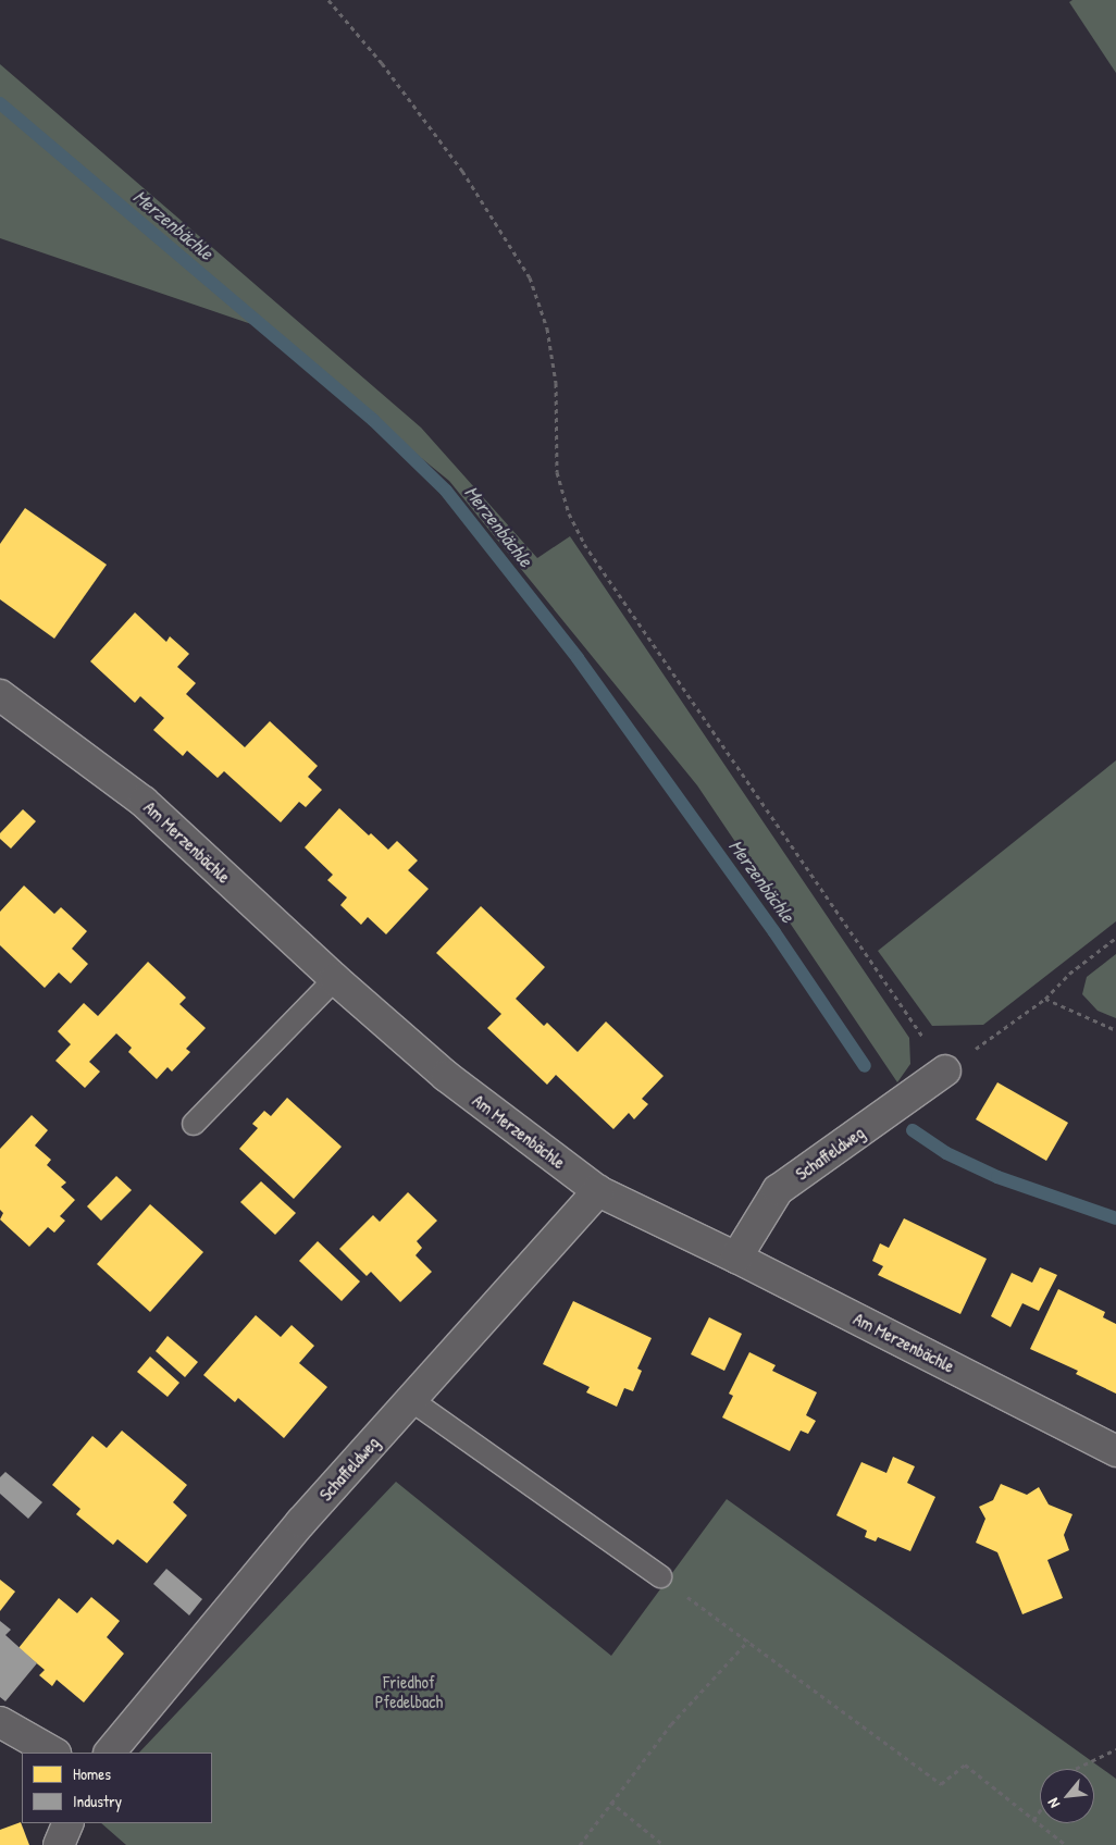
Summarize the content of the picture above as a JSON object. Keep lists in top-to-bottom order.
{
  "streets": {
    "street": ["Am Merzenbächle", "Schaffeldweg"]
  },
  "crossings": [
    ["Am Merzenbächle", "Schaffeldweg"]
  ],
  "water": ["Merzenbächle"],
  "parks": ["Friedhof Pfedelbach"],
  "legend": ["Homes", "Industry"],
  "north": "bottom left"
}
